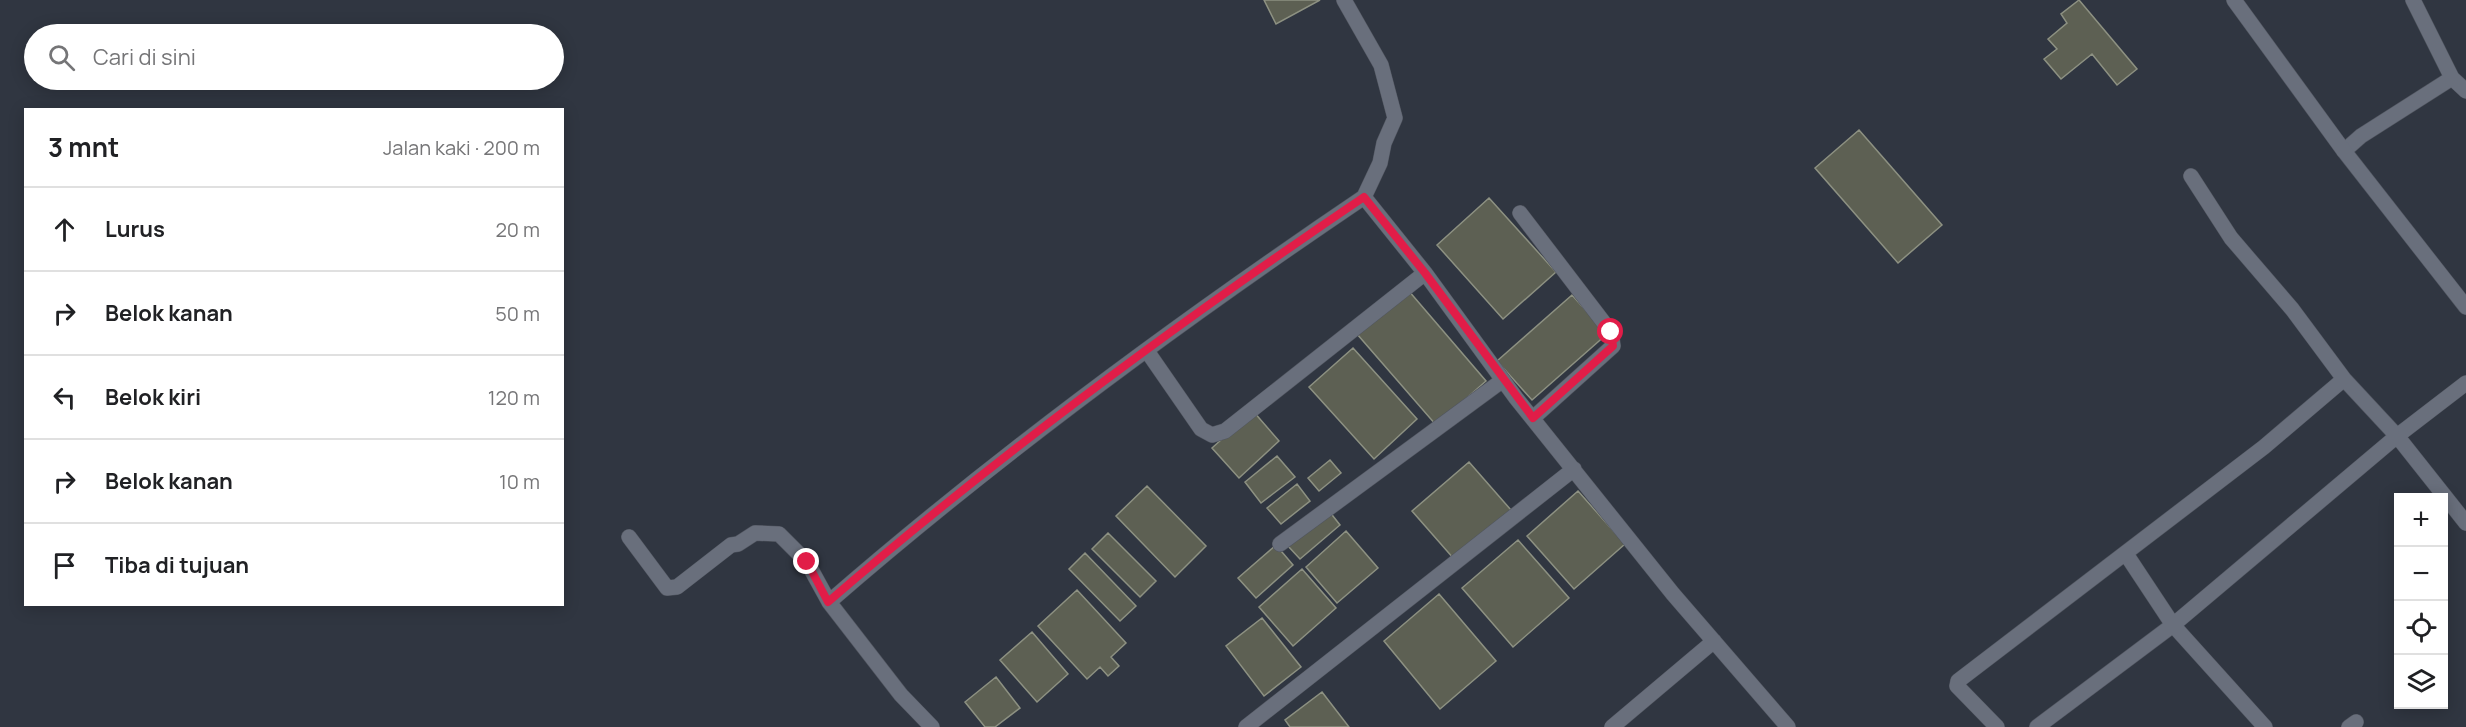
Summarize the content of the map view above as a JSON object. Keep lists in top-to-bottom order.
{
  "page": {
    "search": "Cari di sini",
    "heading": ["3 mnt", "Jalan kaki · 200 m"],
    "list": [
      ["Lurus", "20 m"],
      ["Belok kanan", "50 m"],
      ["Belok kiri", "120 m"],
      ["Belok kanan", "10 m"],
      "Tiba di tujuan"
    ],
    "map_buttons": ["+", "−"]
  }
}
